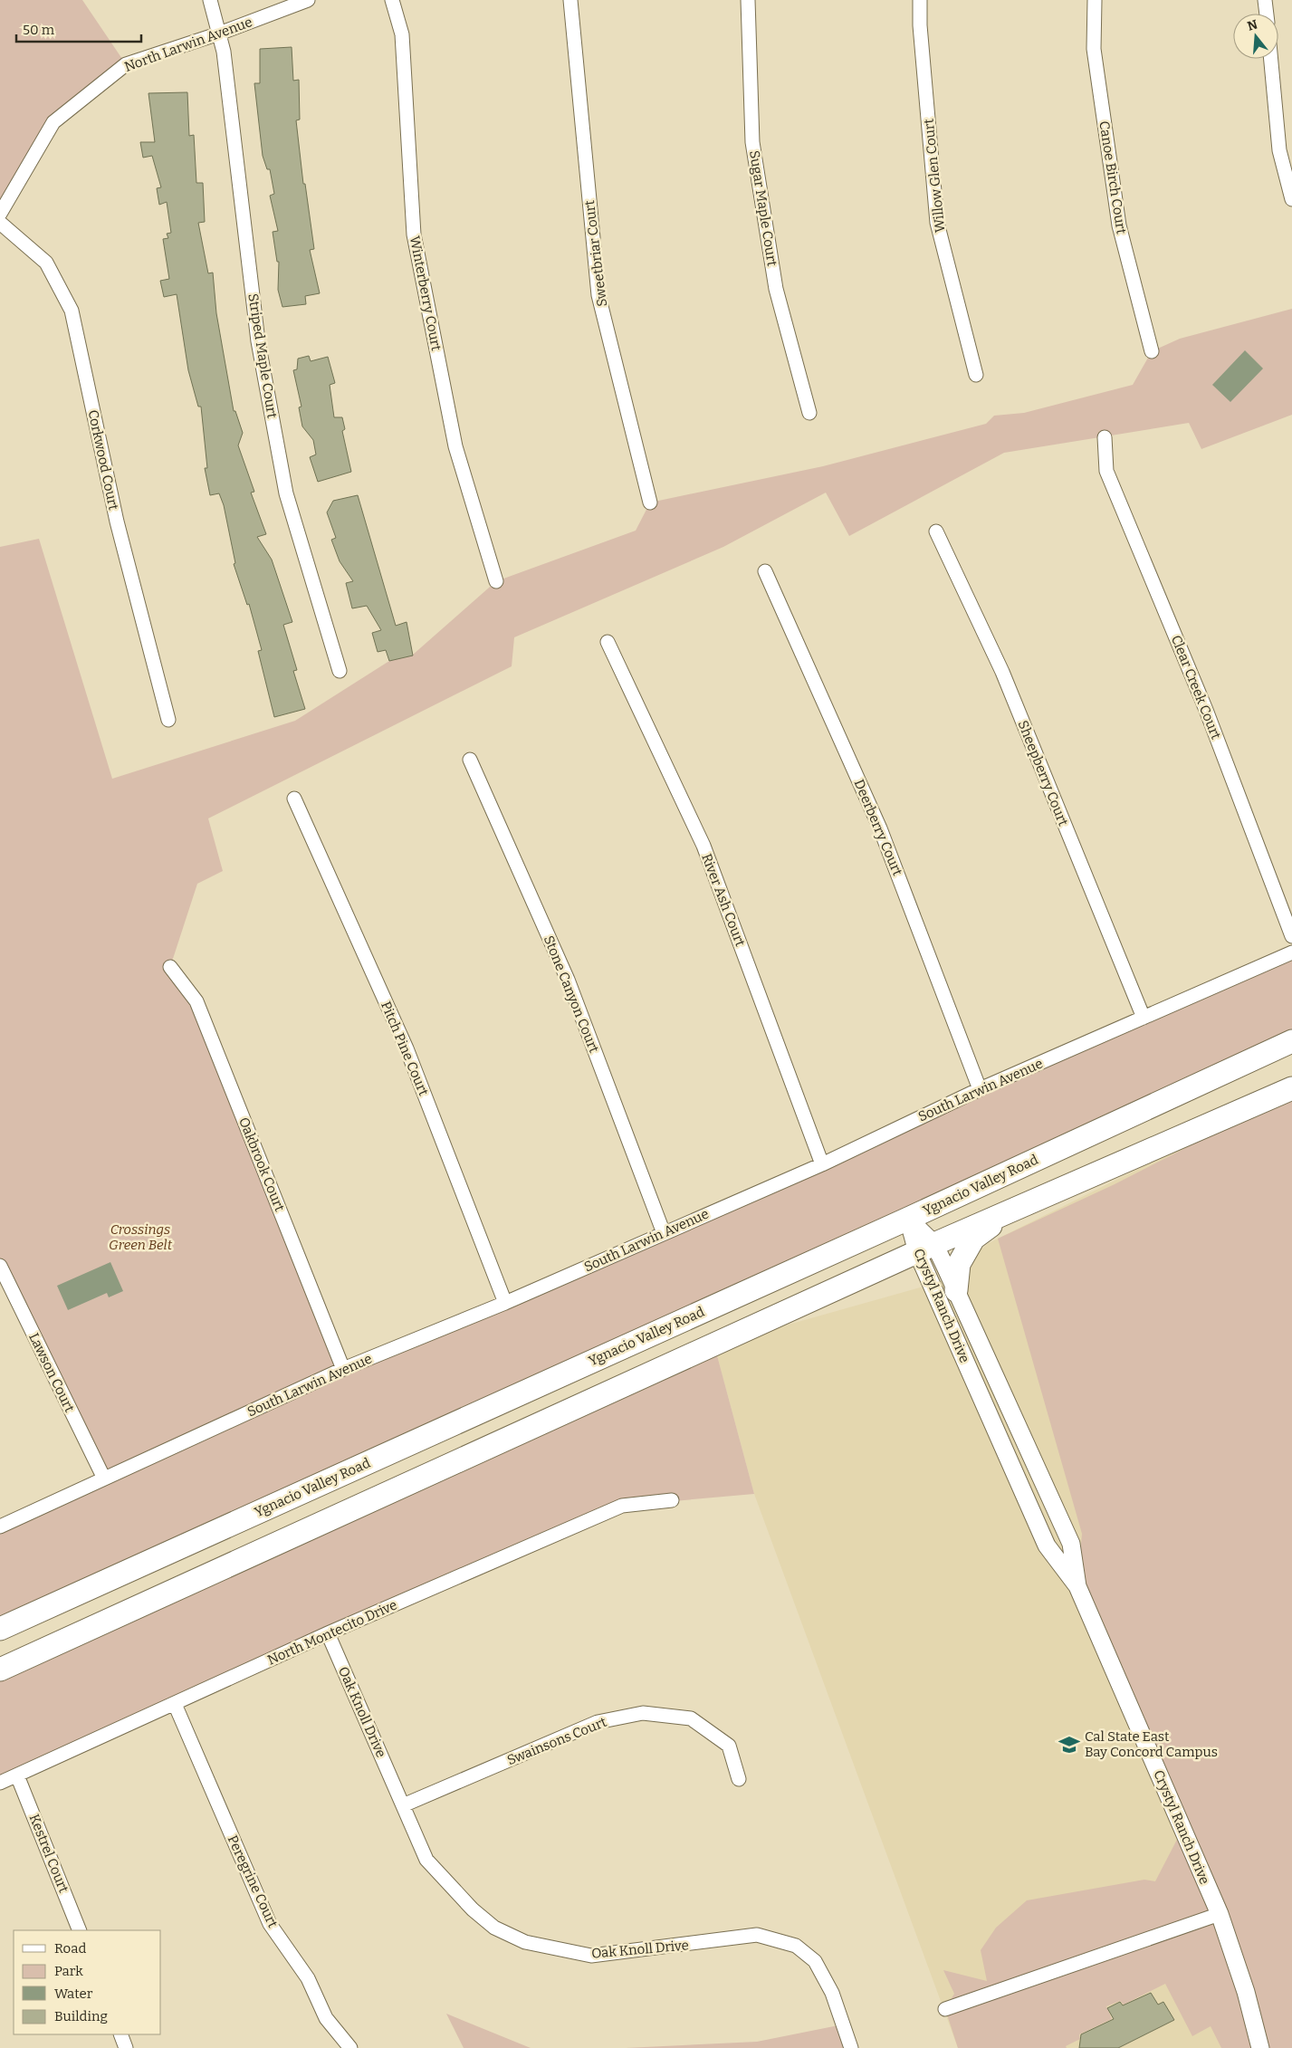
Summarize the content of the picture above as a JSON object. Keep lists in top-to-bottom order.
{
  "streets": {
    "highway": ["Ygnacio Valley Road"],
    "street": [
      "North Larwin Avenue",
      "Willow Glen Court",
      "Canoe Birch Court",
      "Sugar Maple Court",
      "Sweetbriar Court",
      "Winterberry Court",
      "Striped Maple Court",
      "Corkwood Court",
      "Clear Creek Court",
      "Sheepberry Court",
      "Deerberry Court",
      "River Ash Court",
      "Stone Canyon Court",
      "Pitch Pine Court",
      "South Larwin Avenue",
      "Oakbrook Court",
      "Crystyl Ranch Drive",
      "Lawson Court",
      "North Montecito Drive",
      "Oak Knoll Drive",
      "Swainsons Court",
      "Kestrel Court",
      "Peregrine Court"
    ]
  },
  "crossings": [
    ["North Larwin Avenue", "Striped Maple Court"],
    ["Sheepberry Court", "South Larwin Avenue"],
    ["Deerberry Court", "South Larwin Avenue"],
    ["River Ash Court", "South Larwin Avenue"],
    ["Stone Canyon Court", "South Larwin Avenue"],
    ["Pitch Pine Court", "South Larwin Avenue"],
    ["South Larwin Avenue", "Oakbrook Court"],
    ["South Larwin Avenue", "Lawson Court"],
    ["Ygnacio Valley Road", "Crystyl Ranch Drive"],
    ["North Montecito Drive", "Oak Knoll Drive"],
    ["North Montecito Drive", "Kestrel Court"],
    ["North Montecito Drive", "Peregrine Court"],
    ["Oak Knoll Drive", "Swainsons Court"]
  ],
  "parks": ["Crossings Green Belt"],
  "places": {
    "school or university": ["Cal State East Bay Concord Campus"]
  },
  "legend": [
    "Road",
    "Park",
    "Water",
    "Building"
  ],
  "scale_bar": "50 m",
  "north": "top"
}
